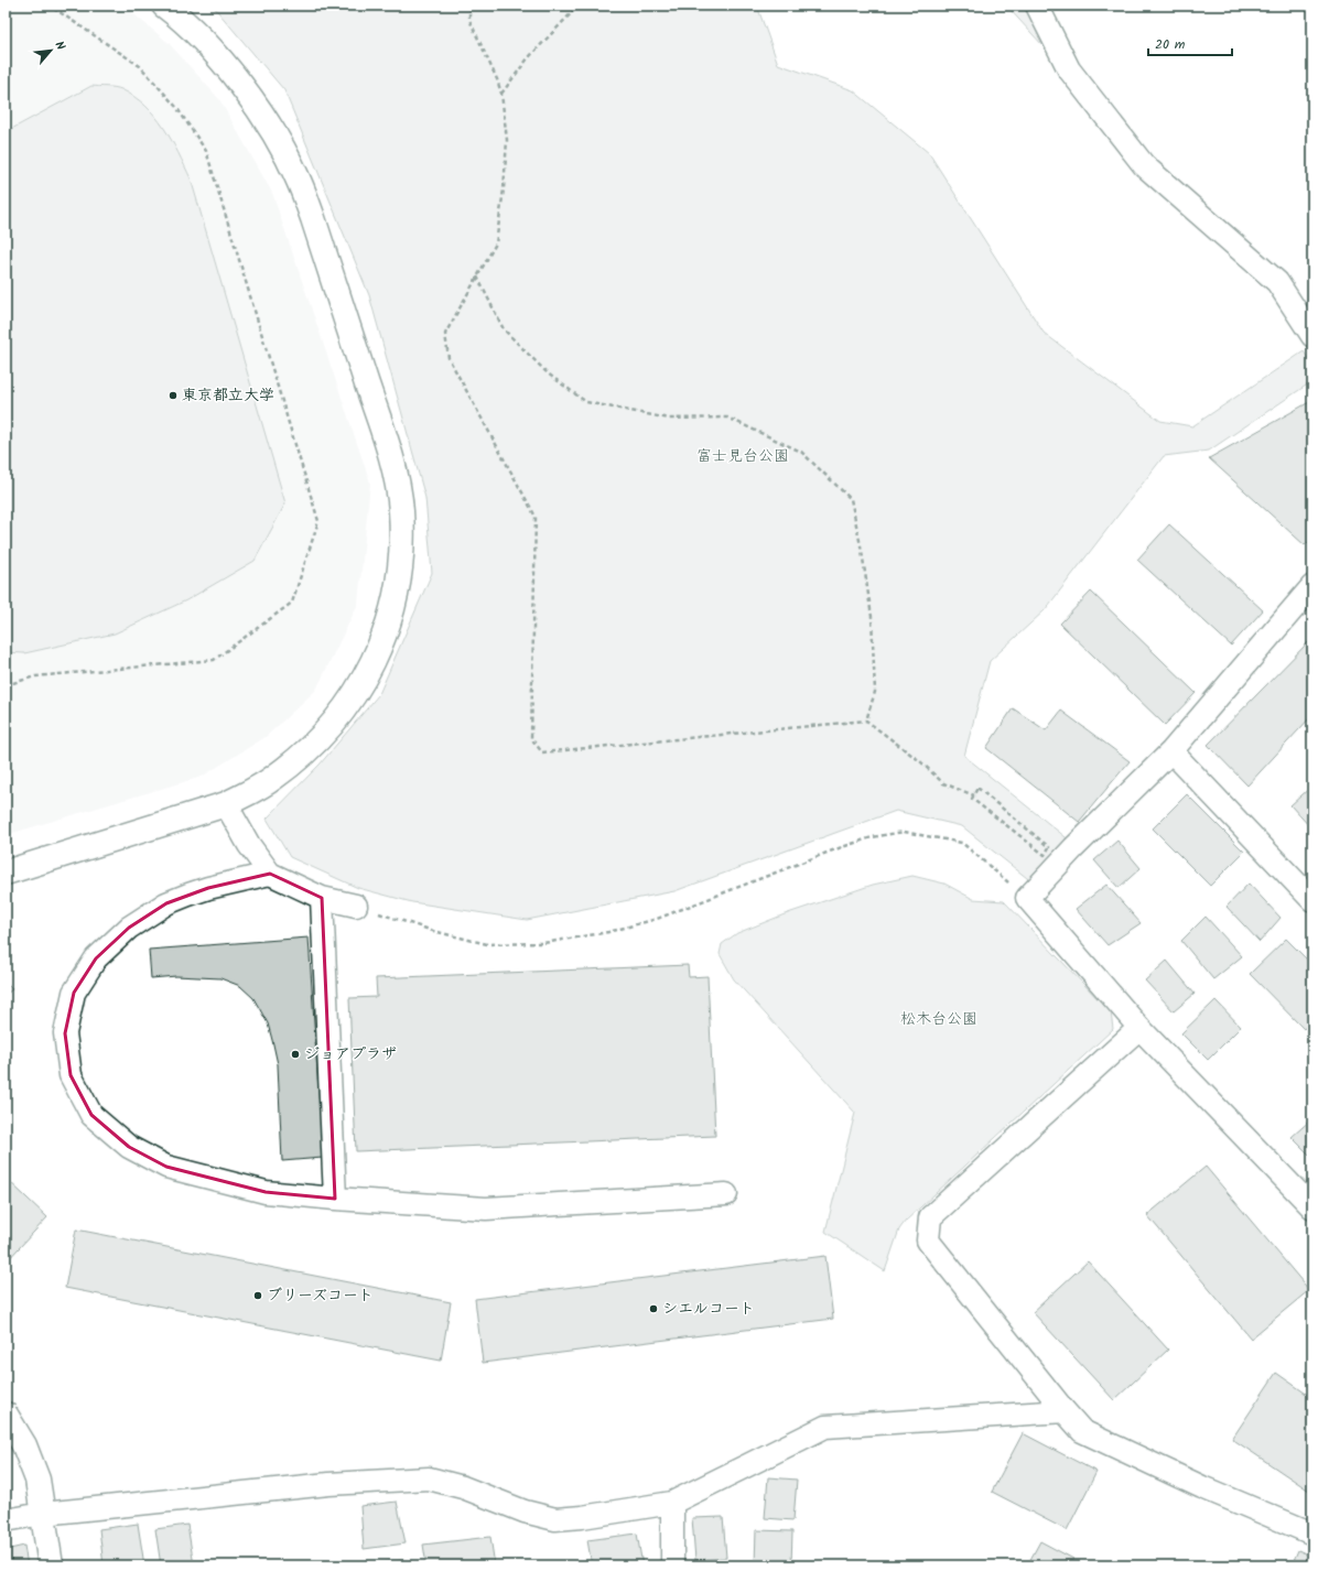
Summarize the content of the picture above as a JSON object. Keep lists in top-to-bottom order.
{
  "parks": ["富士見台公園", "松木台公園"],
  "places": [
    "東京都立大学",
    "ジョアプラザ",
    "ブリーズコート",
    "シエルコート"
  ],
  "scale_bar": "20 m",
  "north": "top right"
}
